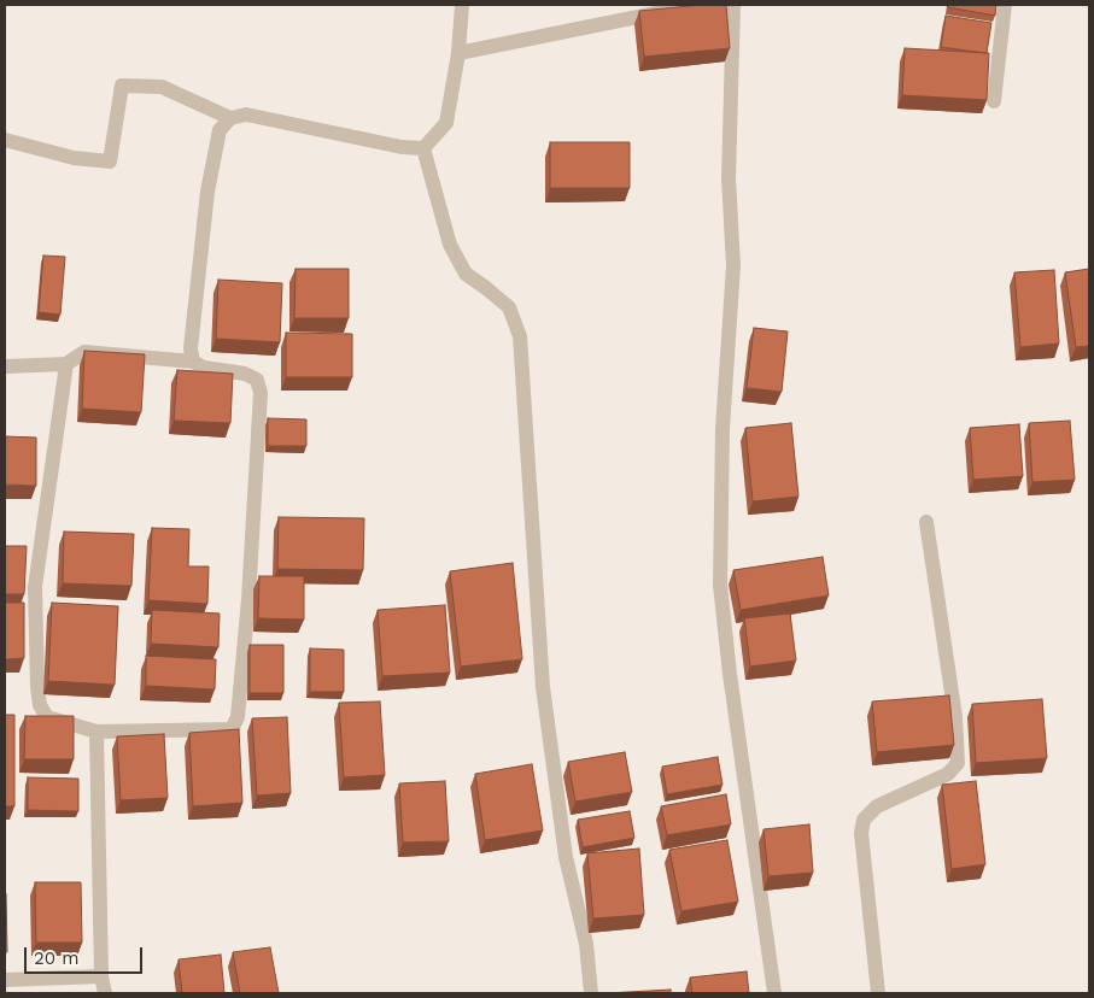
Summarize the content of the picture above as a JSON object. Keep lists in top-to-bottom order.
{
  "scale_bar": "20 m"
}
